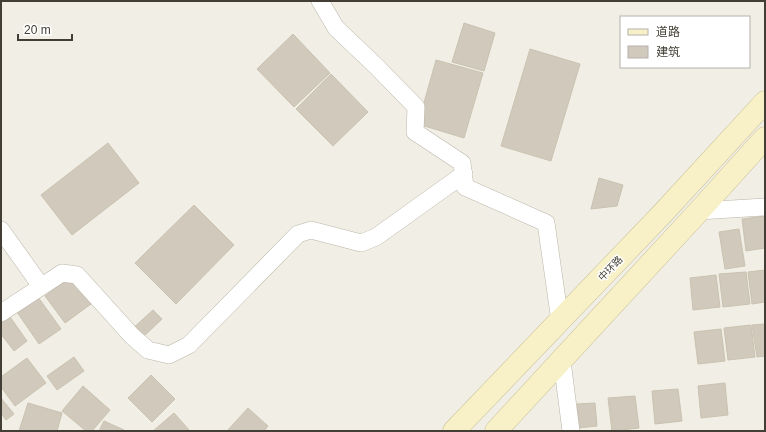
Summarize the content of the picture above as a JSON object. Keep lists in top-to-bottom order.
{
  "streets": {
    "street": ["中环路"]
  },
  "legend": ["道路", "建筑"],
  "scale_bar": "20 m"
}
